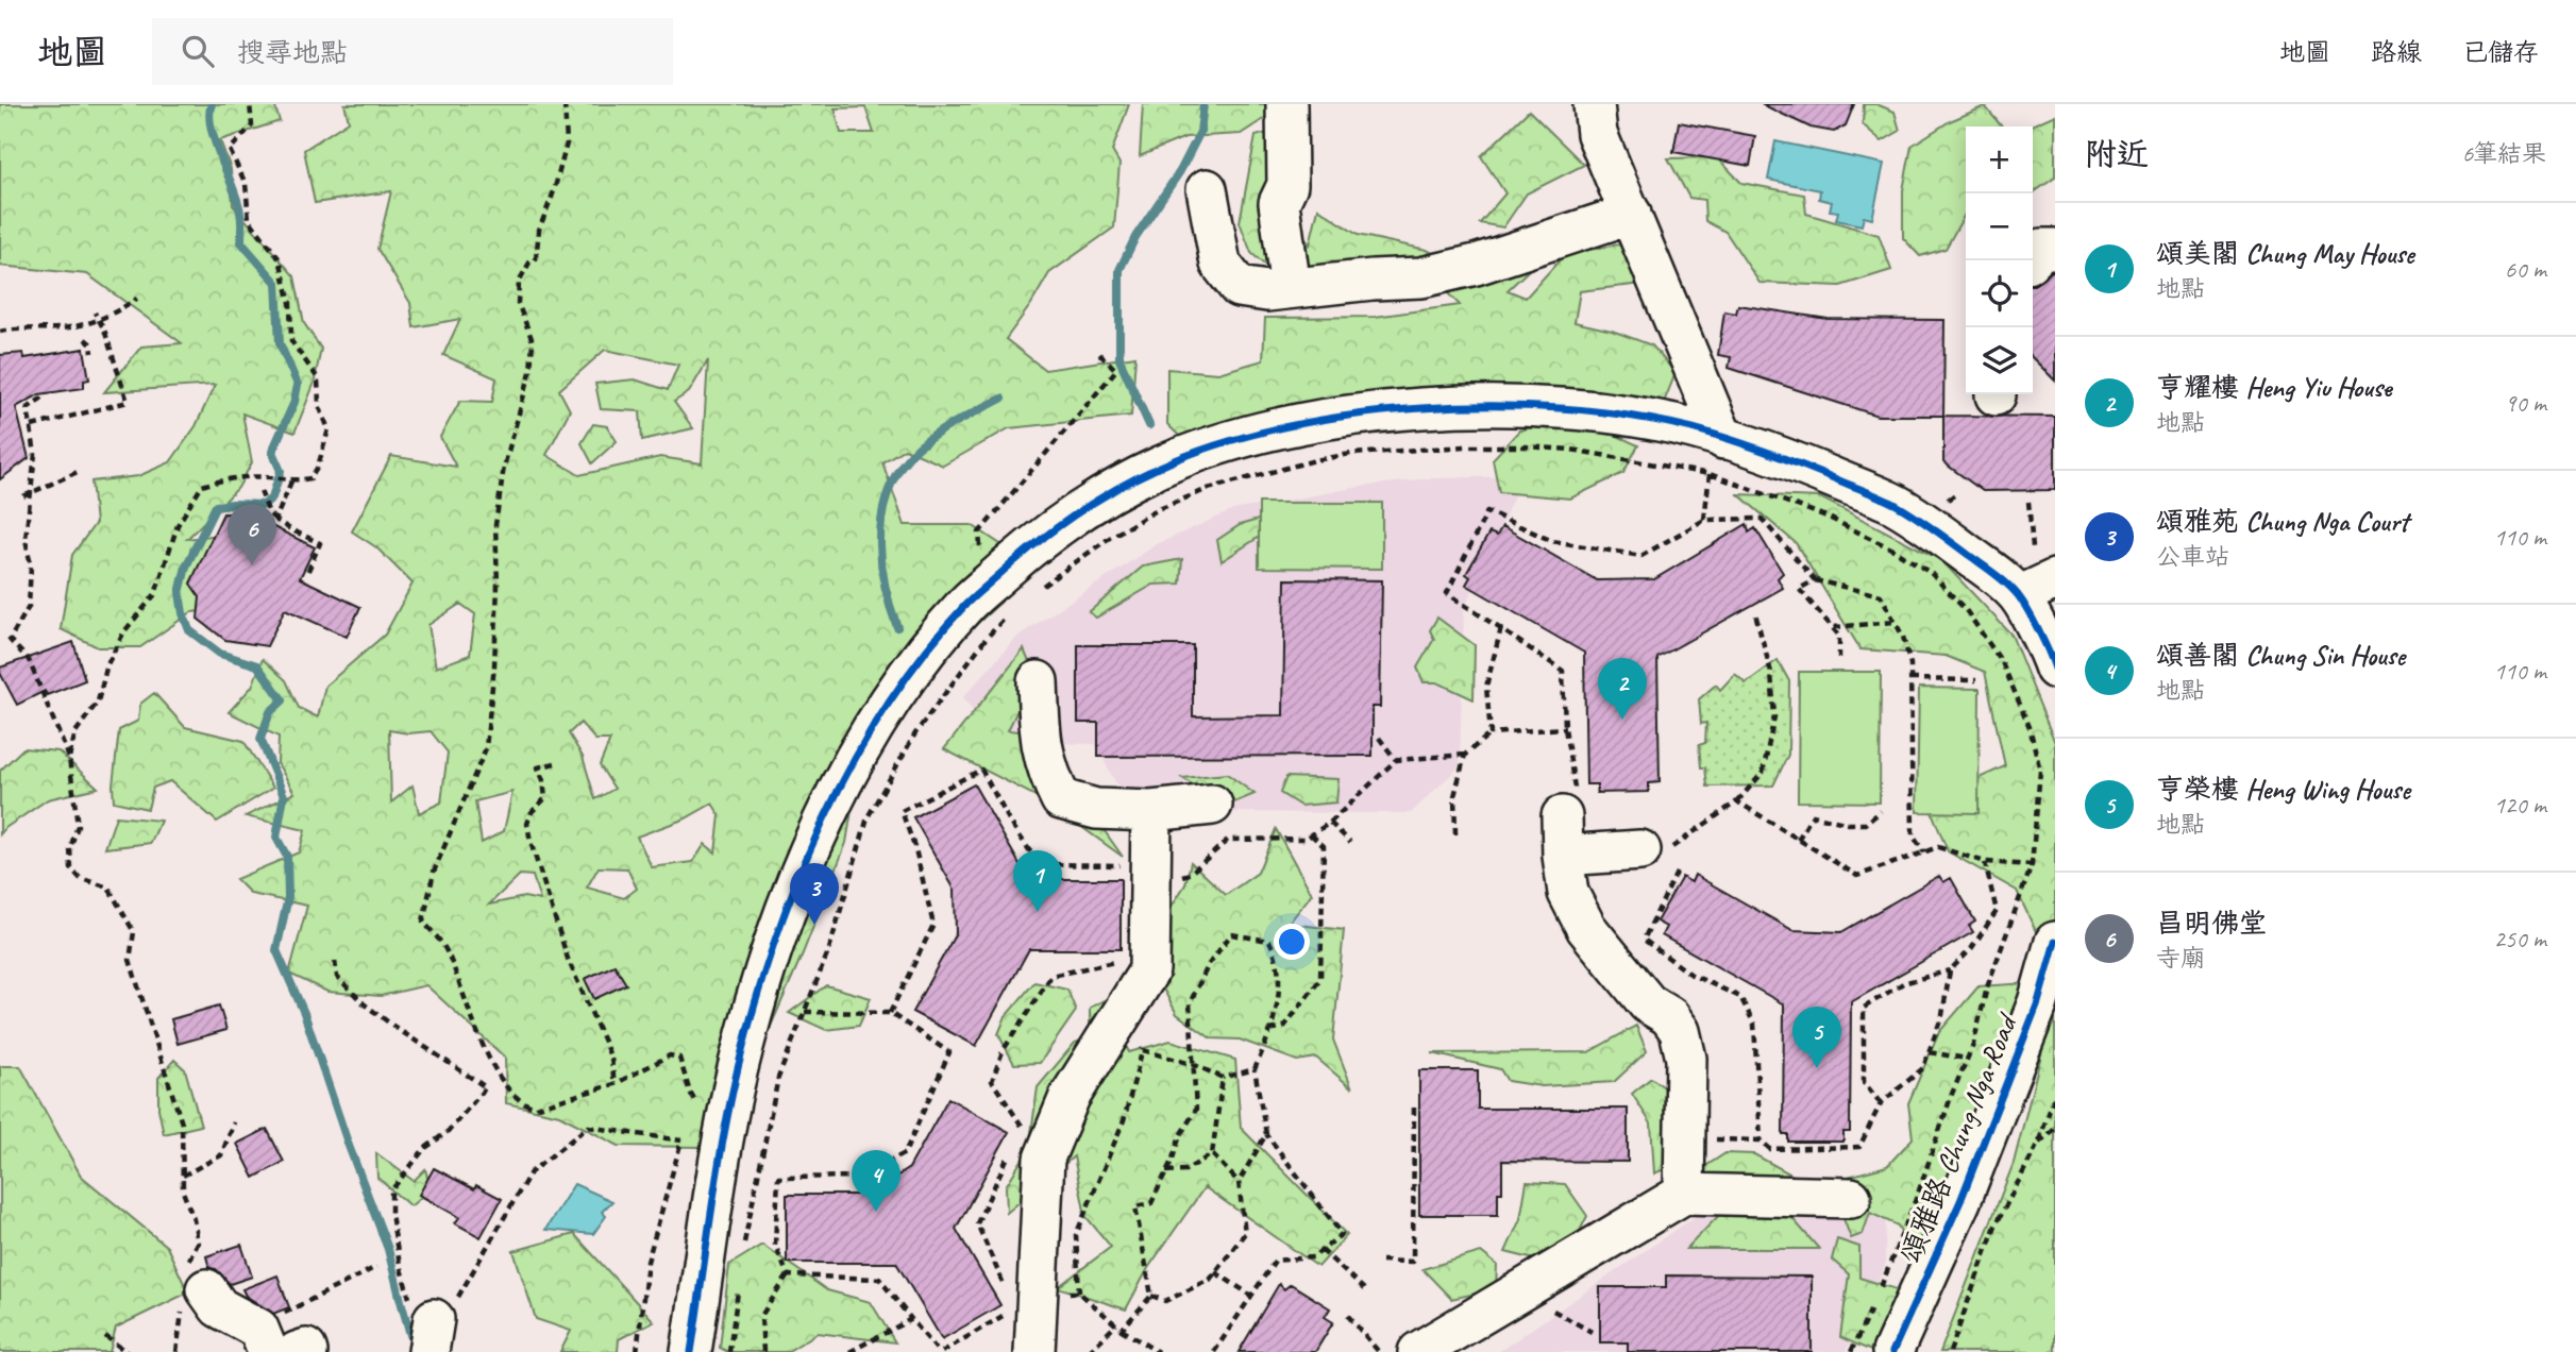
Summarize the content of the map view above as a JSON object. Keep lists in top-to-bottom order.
{
  "streets": {
    "street": ["頌雅路 Chung Nga Road"]
  },
  "page": {
    "header": "地圖",
    "search": "搜尋地點",
    "nav": ["地圖", "路線", "已儲存"],
    "heading": ["附近", "6筆結果"],
    "map_buttons": ["+", "−"],
    "list": [
      {
        "mark": "1",
        "name": "頌美閣 Chung May House",
        "note": "地點",
        "value": "60 m"
      },
      {
        "mark": "2",
        "name": "亨耀樓 Heng Yiu House",
        "note": "地點",
        "value": "90 m"
      },
      {
        "mark": "3",
        "name": "頌雅苑 Chung Nga Court",
        "note": "公車站",
        "value": "110 m"
      },
      {
        "mark": "4",
        "name": "頌善閣 Chung Sin House",
        "note": "地點",
        "value": "110 m"
      },
      {
        "mark": "5",
        "name": "亨榮樓 Heng Wing House",
        "note": "地點",
        "value": "120 m"
      },
      {
        "mark": "6",
        "name": "昌明佛堂",
        "note": "寺廟",
        "value": "250 m"
      }
    ],
    "pins": [
      "6",
      "2",
      "1",
      "3",
      "5",
      "4"
    ]
  }
}
